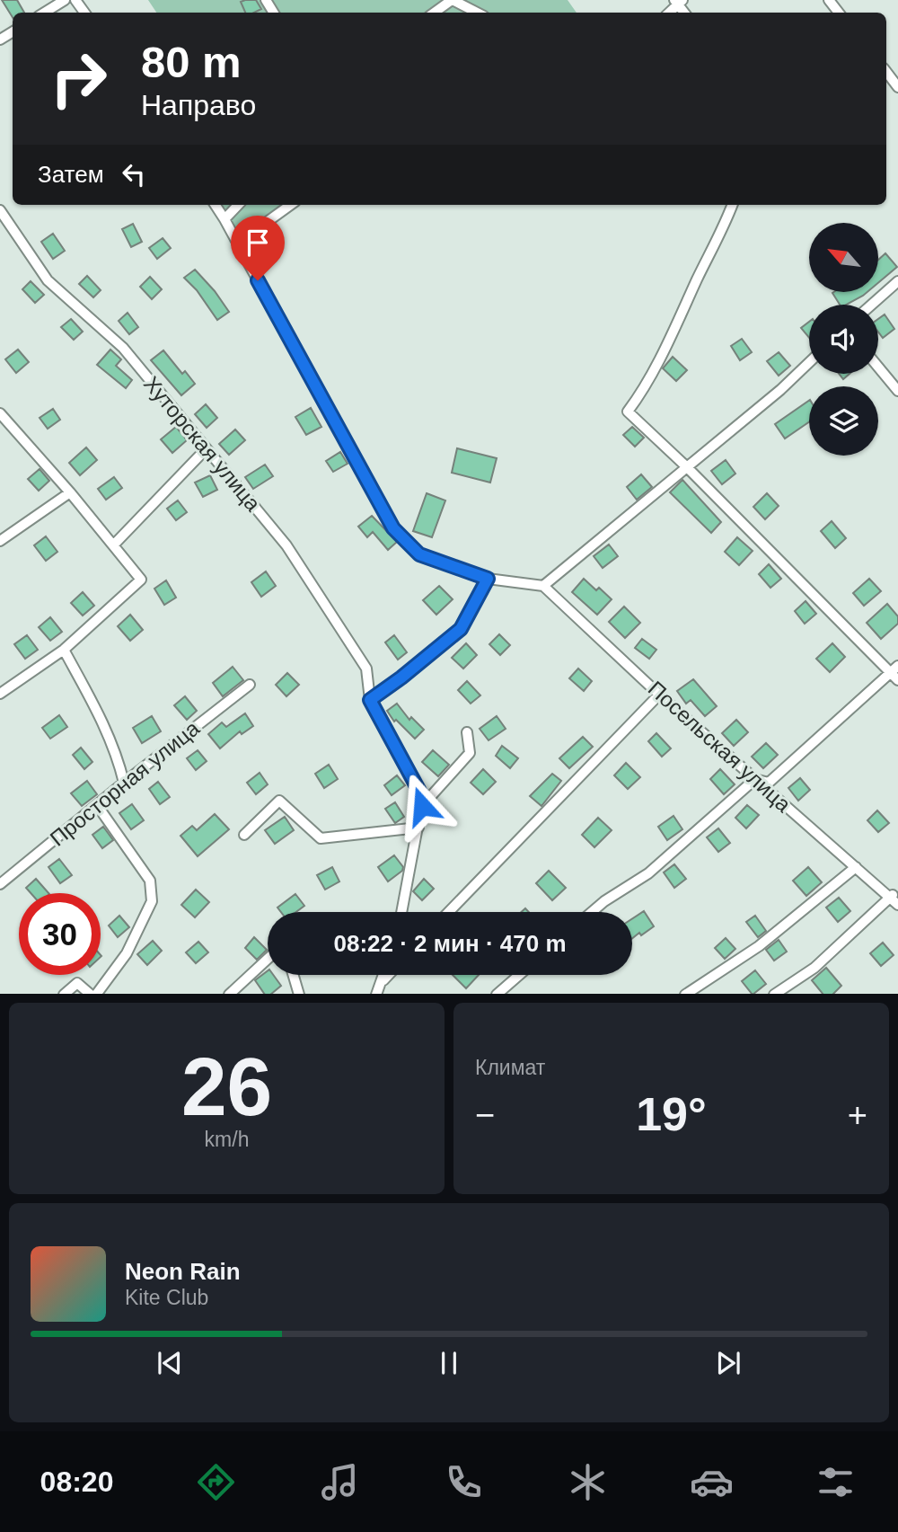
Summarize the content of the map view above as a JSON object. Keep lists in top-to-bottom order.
{
  "streets": {
    "street": ["Хуторская улица", "Посельская улица", "Просторная улица"]
  },
  "north": "top left",
  "page": {
    "turn": ["80 m", "Направо"],
    "then": "Затем",
    "limit": "30",
    "trip": "08:22 · 2 мин · 470 m",
    "tile": [
      ["26", "km/h"],
      "Климат"
    ],
    "heat": ["−", "19°", "+"],
    "song": ["Neon Rain", "Kite Club"],
    "tabs": "08:20"
  }
}
